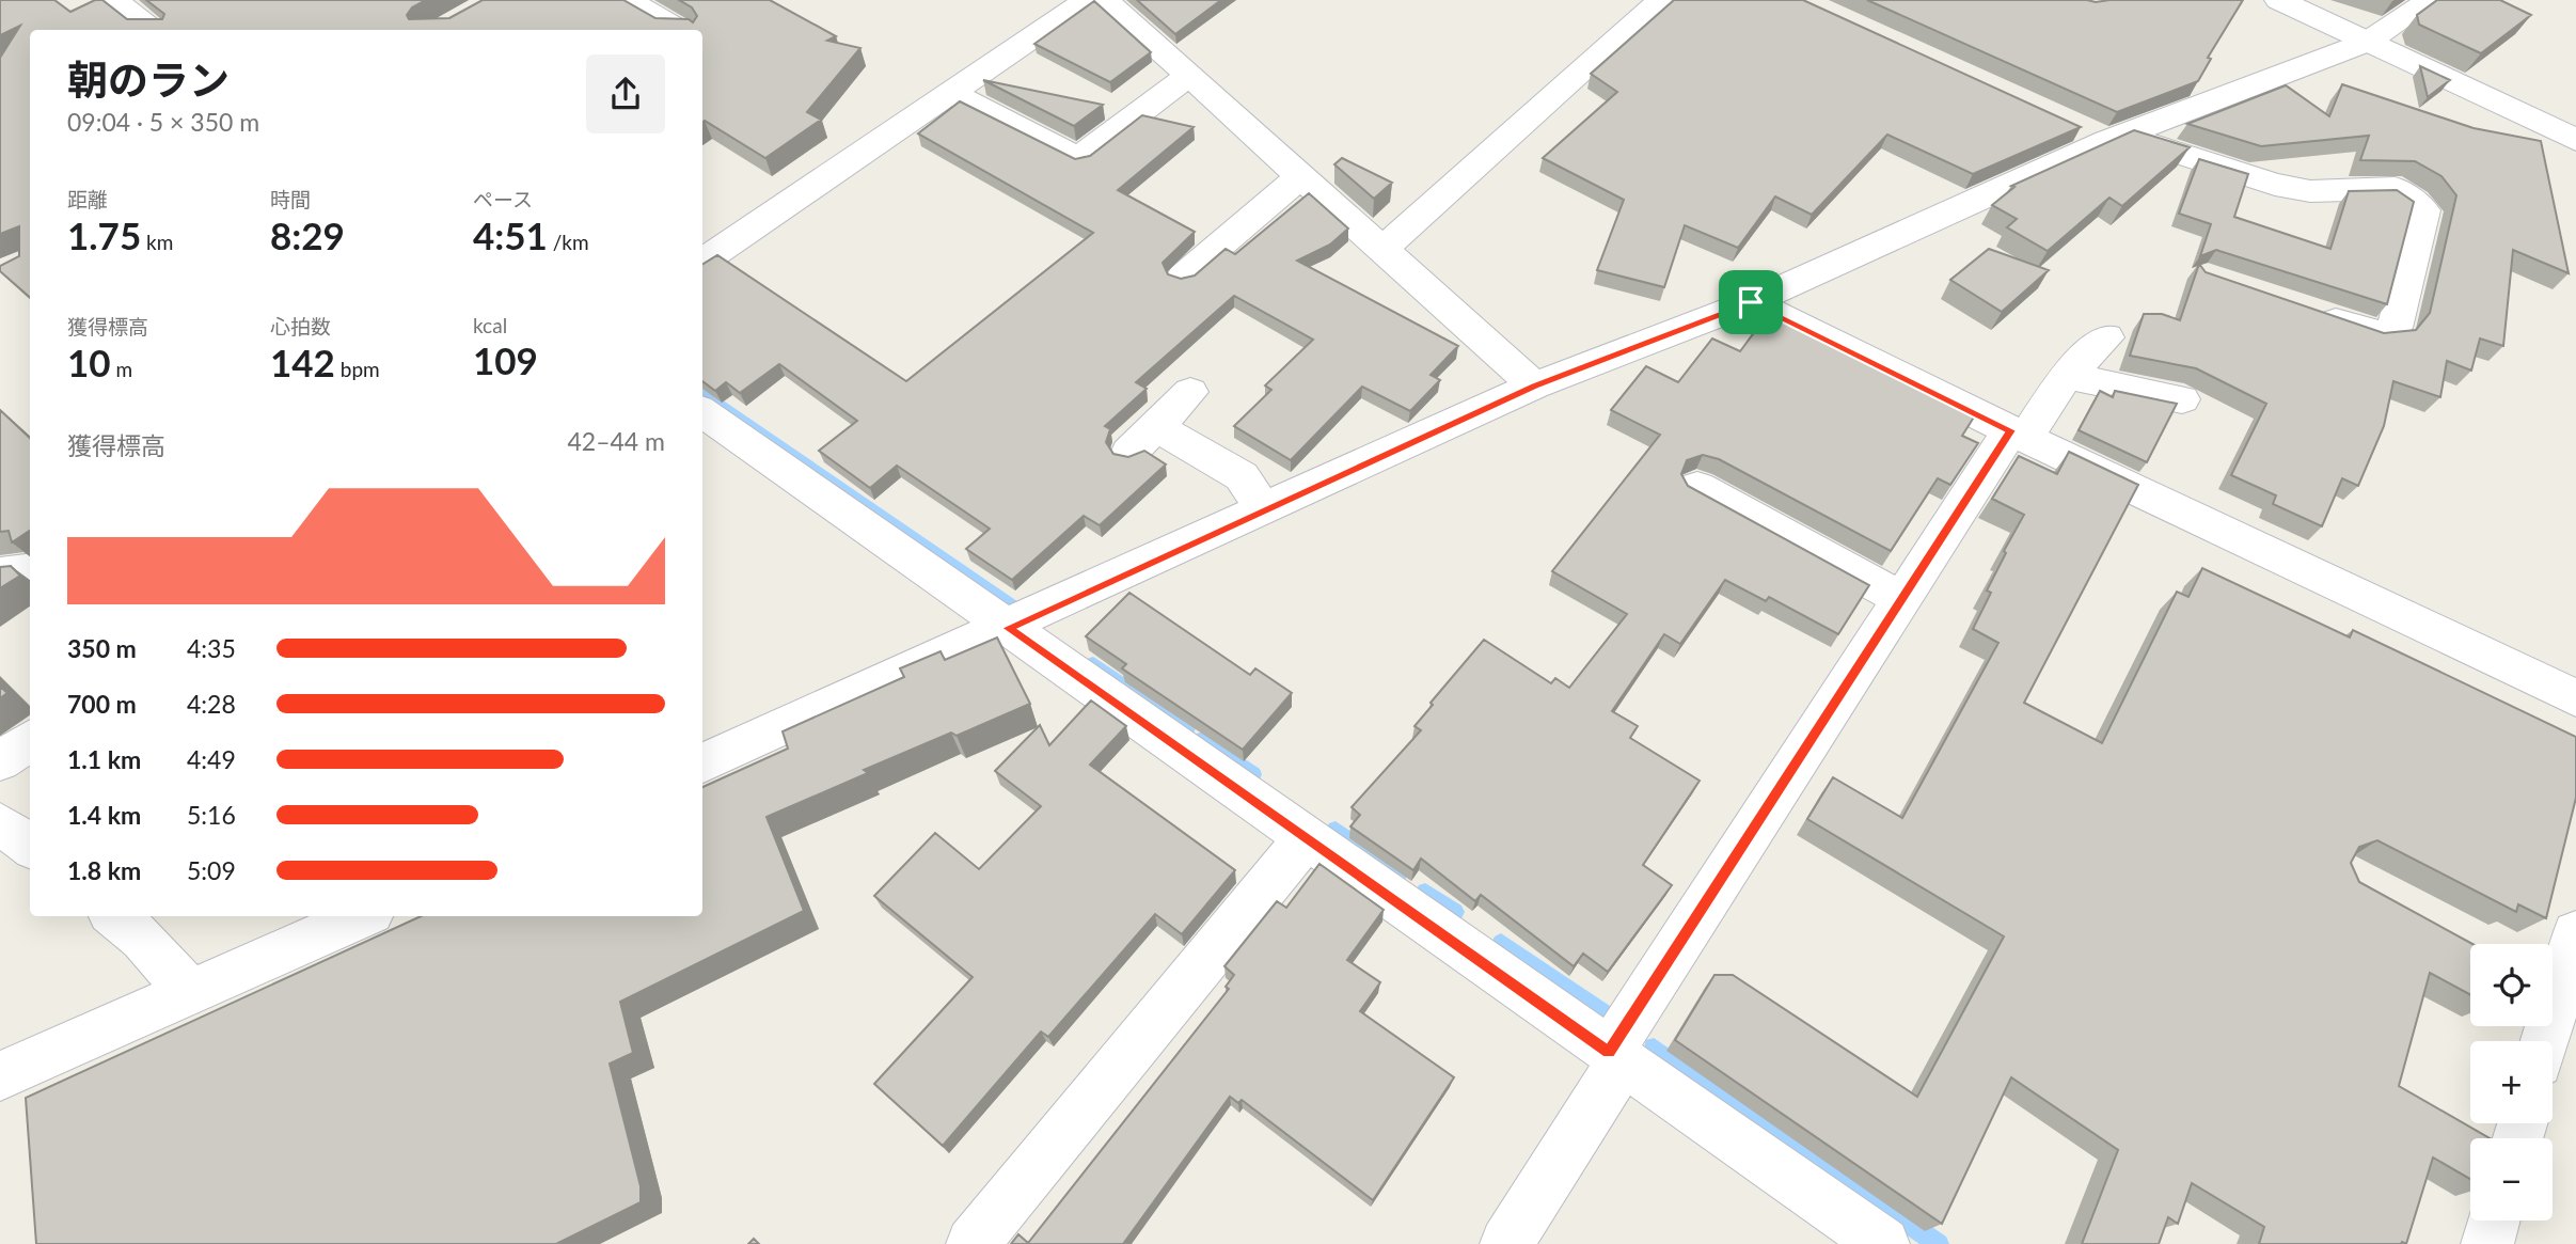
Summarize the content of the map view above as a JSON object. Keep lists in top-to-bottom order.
{
  "page": {
    "heading": ["朝のラン", "09:04 · 5 × 350 m"],
    "stats": [
      ["距離", "1.75 km"],
      ["時間", "8:29"],
      ["ペース", "4:51 /km"],
      ["獲得標高", "10 m"],
      ["心拍数", "142 bpm"],
      ["kcal", "109"]
    ],
    "chart": ["獲得標高", "42–44 m"],
    "list": [
      {
        "name": "350 m",
        "note": "4:35"
      },
      {
        "name": "700 m",
        "note": "4:28"
      },
      {
        "name": "1.1 km",
        "note": "4:49"
      },
      {
        "name": "1.4 km",
        "note": "5:16"
      },
      {
        "name": "1.8 km",
        "note": "5:09"
      }
    ],
    "map_buttons": ["+", "−"]
  }
}
